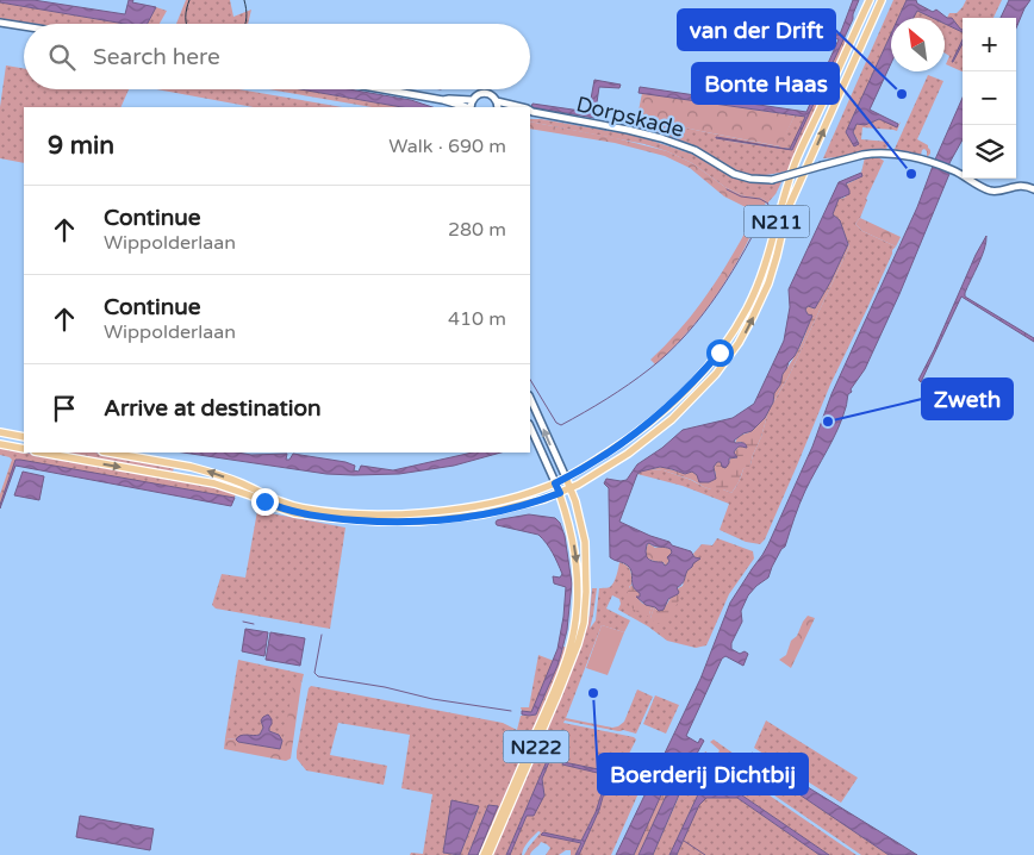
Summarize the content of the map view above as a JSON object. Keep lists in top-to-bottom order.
{
  "streets": {
    "main road": ["N211", "N222"],
    "street": ["Dorpskade"]
  },
  "crossings": [
    ["N211", "N222"]
  ],
  "places": [
    "van der Drift",
    "Bonte Haas",
    "Zweth",
    "Boerderij Dichtbij"
  ],
  "north": "top left",
  "page": {
    "map_buttons": ["+", "−"],
    "search": "Search here",
    "heading": ["9 min", "Walk · 690 m"],
    "list": [
      ["Continue", "Wippolderlaan", "280 m"],
      ["Continue", "Wippolderlaan", "410 m"],
      "Arrive at destination"
    ]
  }
}
